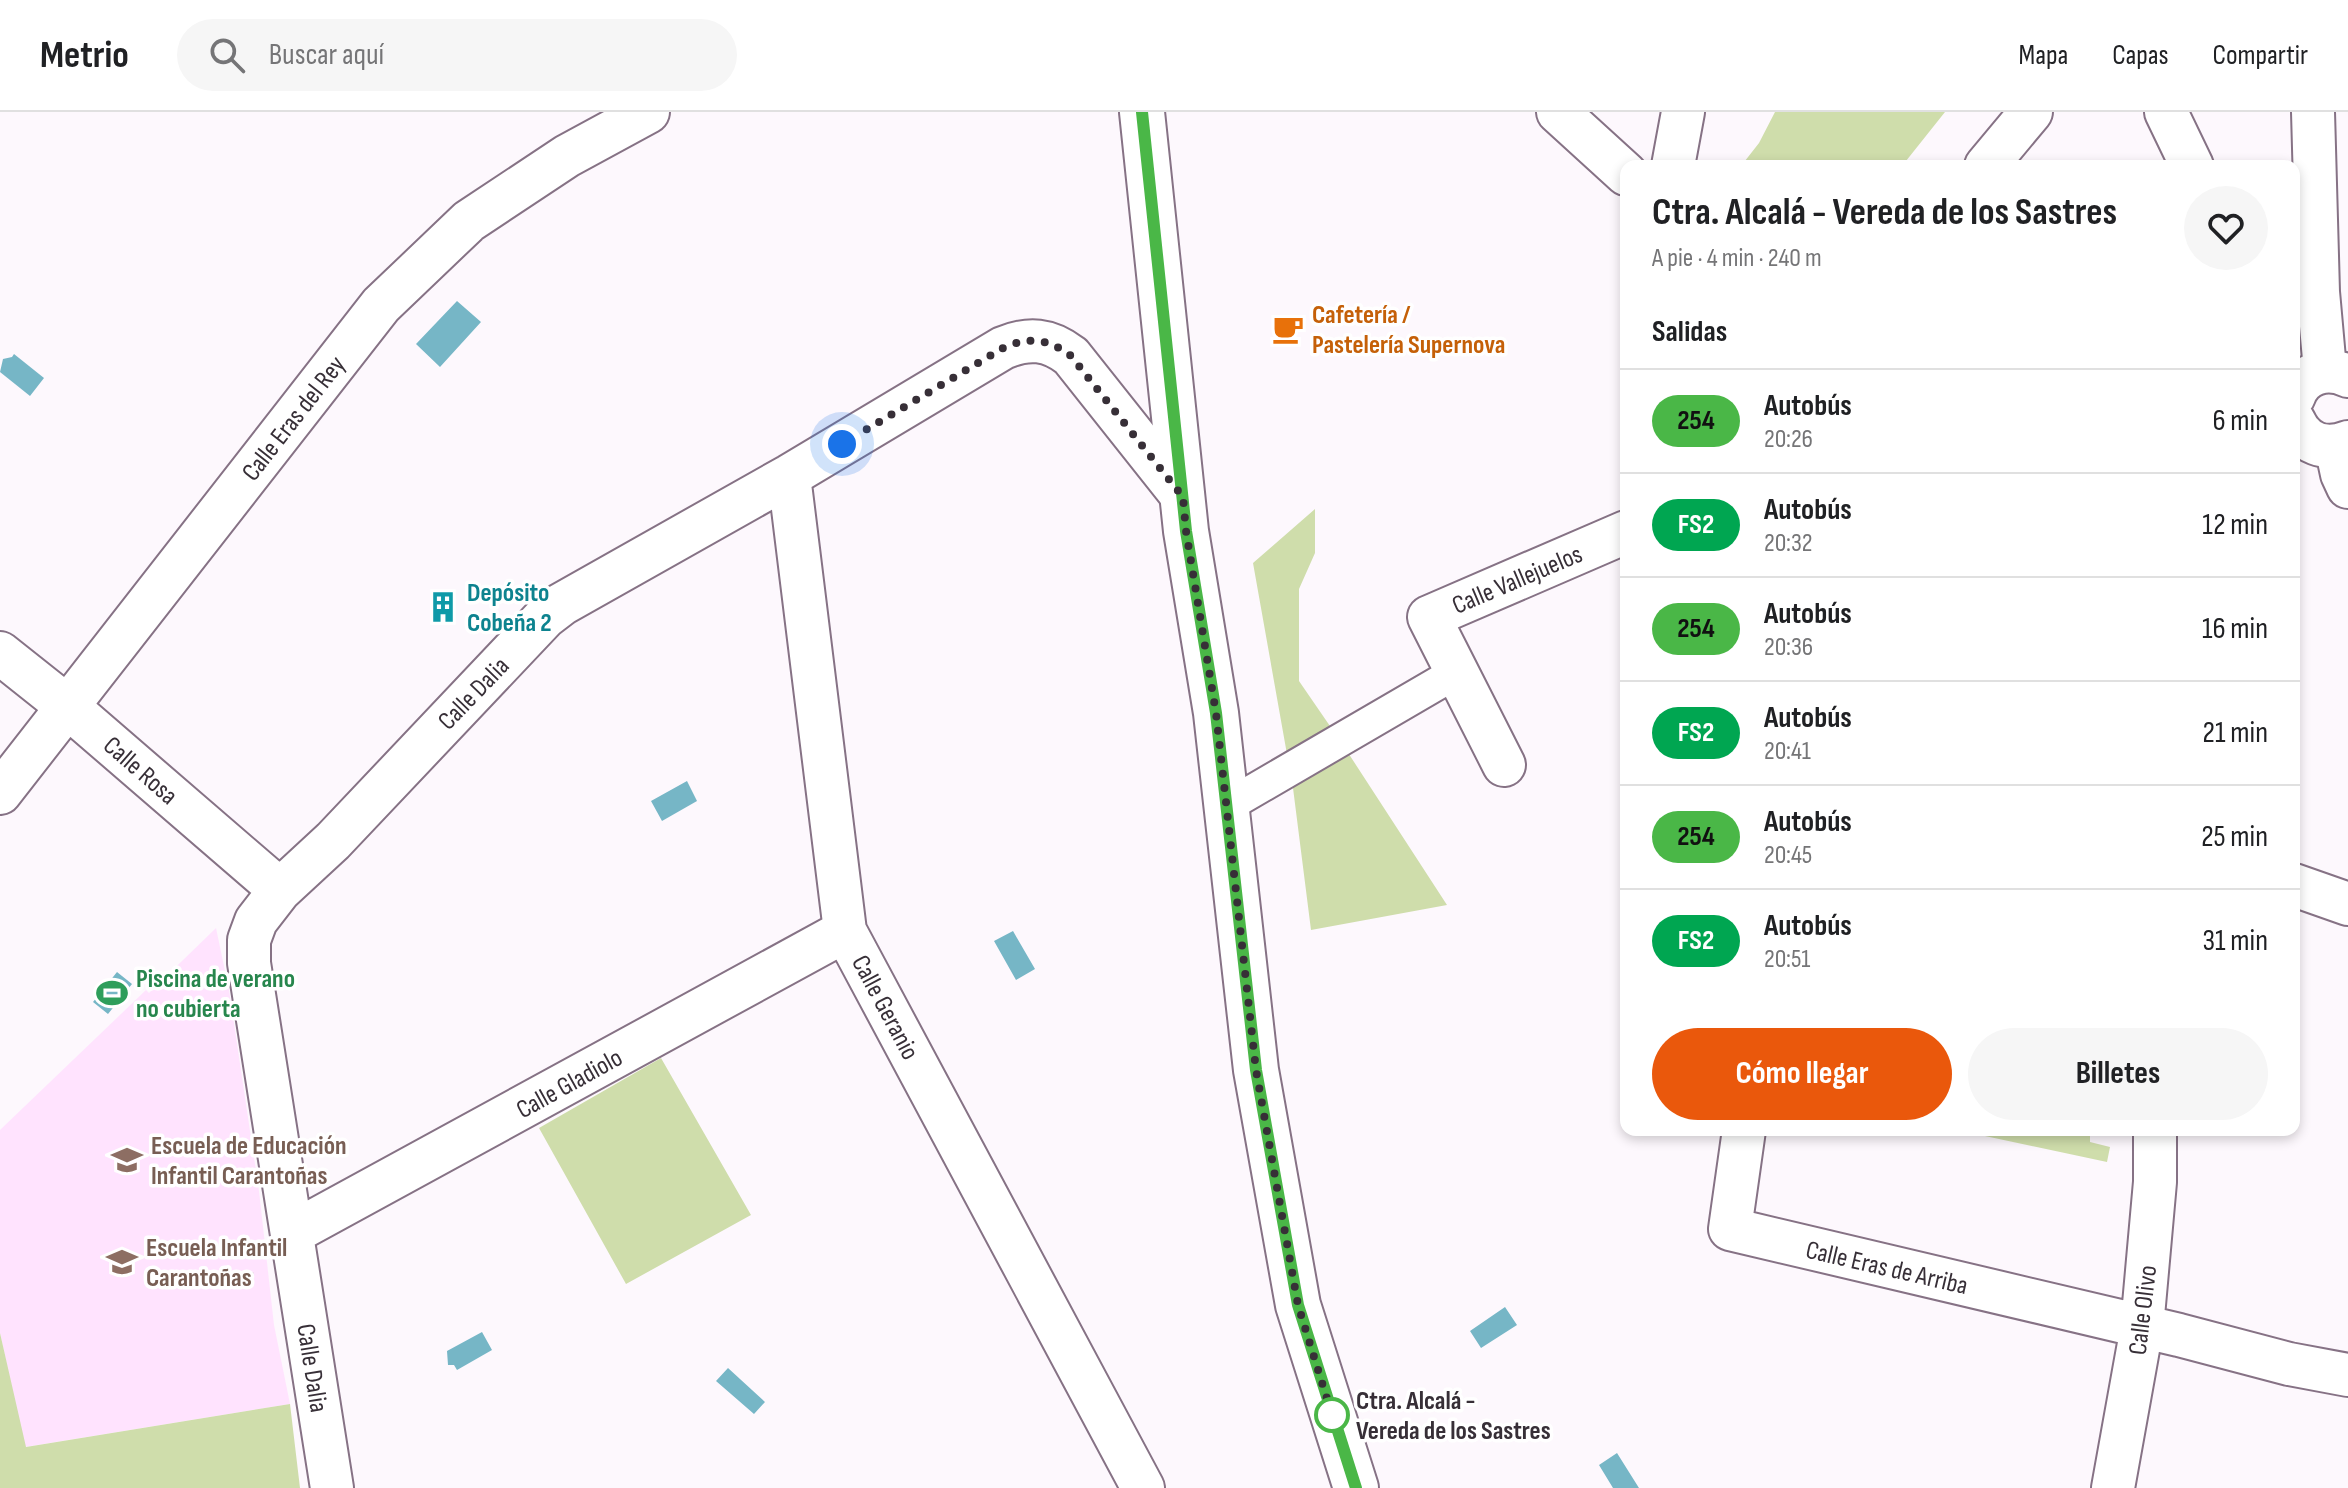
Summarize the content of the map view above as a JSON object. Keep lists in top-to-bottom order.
{
  "streets": {
    "street": [
      "Calle Eras del Rey",
      "Calle Vallejuelos",
      "Calle Dalia",
      "Calle Rosa",
      "Calle Geranio",
      "Calle Gladiolo",
      "Calle Eras de Arriba",
      "Calle Olivo"
    ]
  },
  "crossings": [
    ["Calle Eras del Rey", "Calle Rosa"],
    ["Calle Dalia", "Calle Rosa"],
    ["Calle Dalia", "Calle Geranio"],
    ["Calle Dalia", "Calle Gladiolo"],
    ["Calle Geranio", "Calle Gladiolo"],
    ["Calle Eras de Arriba", "Calle Olivo"]
  ],
  "places": {
    "cafe": ["Cafetería / Pastelería Supernova"],
    "building": ["Depósito Cobeña 2"],
    "sports": ["Piscina de verano no cubierta"],
    "school or university": ["Escuela de Educación Infantil Carantoñas", "Escuela Infantil Carantoñas"],
    "other": ["Ctra. Alcalá - Vereda de los Sastres"]
  },
  "lines": ["bus line 254"],
  "page": {
    "header": "Metrio",
    "search": "Buscar aquí",
    "nav": ["Mapa", "Capas", "Compartir"],
    "heading": [
      ["Ctra. Alcalá - Vereda de los Sastres", "A pie · 4 min · 240 m"],
      "Salidas"
    ],
    "list": [
      {
        "mark": "254",
        "name": "Autobús",
        "note": "20:26",
        "value": "6 min"
      },
      {
        "mark": "FS2",
        "name": "Autobús",
        "note": "20:32",
        "value": "12 min"
      },
      {
        "mark": "254",
        "name": "Autobús",
        "note": "20:36",
        "value": "16 min"
      },
      {
        "mark": "FS2",
        "name": "Autobús",
        "note": "20:41",
        "value": "21 min"
      },
      {
        "mark": "254",
        "name": "Autobús",
        "note": "20:45",
        "value": "25 min"
      },
      {
        "mark": "FS2",
        "name": "Autobús",
        "note": "20:51",
        "value": "31 min"
      }
    ],
    "buttons": ["Cómo llegar", "Billetes"]
  }
}
